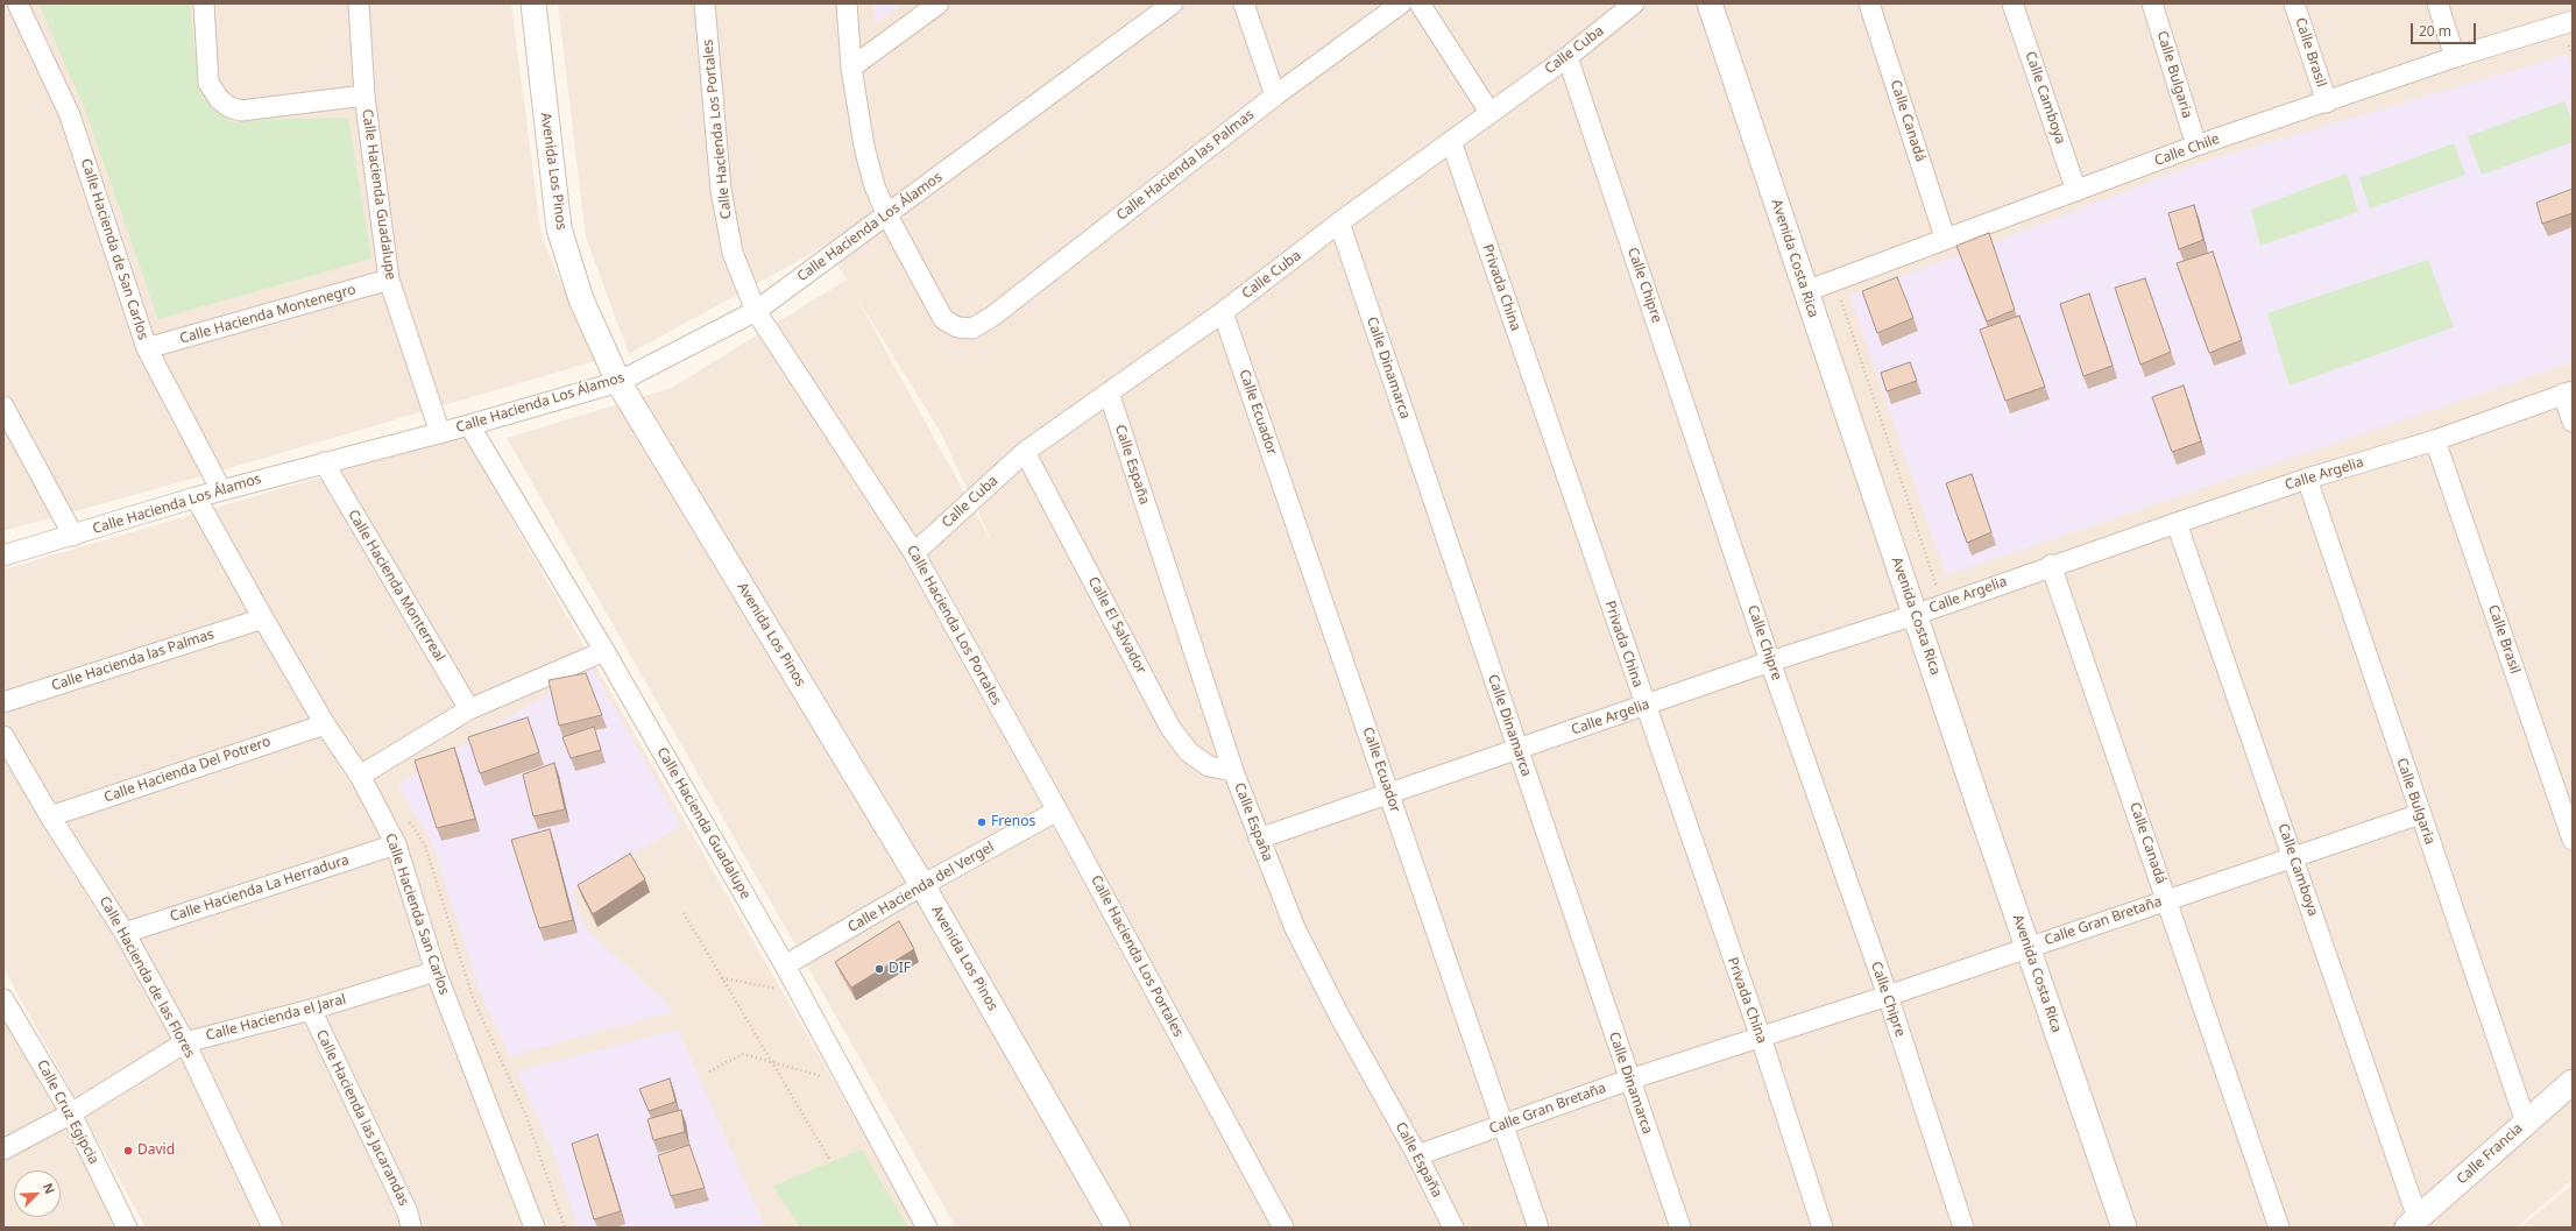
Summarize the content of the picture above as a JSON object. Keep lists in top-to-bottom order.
{
  "streets": {
    "street": [
      "Calle Cuba",
      "Calle Brasil",
      "Calle Bulgaria",
      "Calle Camboya",
      "Calle Canadá",
      "Calle Hacienda Los Portales",
      "Calle Chile",
      "Calle Hacienda las Palmas",
      "Avenida Los Pinos",
      "Calle Hacienda Guadalupe",
      "Calle Hacienda Los Álamos",
      "Calle Hacienda de San Carlos",
      "Avenida Costa Rica",
      "Calle Chipre",
      "Privada China",
      "Calle Hacienda Montenegro",
      "Calle Dinamarca",
      "Calle Ecuador",
      "Calle España",
      "Calle Argelia",
      "Calle Hacienda Monterreal",
      "Calle El Salvador",
      "Calle Hacienda Del Potrero",
      "Calle Hacienda del Vergel",
      "Calle Hacienda La Herradura",
      "Calle Hacienda San Carlos",
      "Calle Gran Bretaña",
      "Calle Hacienda de las Flores",
      "Calle Hacienda el Jaral",
      "Calle Cruz Egipcia",
      "Calle Hacienda las Jacarandas",
      "Calle Francia"
    ]
  },
  "crossings": [
    ["Calle Cuba", "Calle Hacienda Los Portales"],
    ["Calle Cuba", "Calle Chipre"],
    ["Calle Cuba", "Privada China"],
    ["Calle Cuba", "Calle Dinamarca"],
    ["Calle Cuba", "Calle Ecuador"],
    ["Calle Cuba", "Calle España"],
    ["Calle Cuba", "Calle El Salvador"],
    ["Calle Brasil", "Calle Chile"],
    ["Calle Brasil", "Calle Argelia"],
    ["Calle Bulgaria", "Calle Chile"],
    ["Calle Bulgaria", "Calle Argelia"],
    ["Calle Bulgaria", "Calle Gran Bretaña"],
    ["Calle Bulgaria", "Calle Francia"],
    ["Calle Camboya", "Calle Chile"],
    ["Calle Camboya", "Calle Argelia"],
    ["Calle Camboya", "Calle Gran Bretaña"],
    ["Calle Camboya", "Calle Francia"],
    ["Calle Canadá", "Calle Chile"],
    ["Calle Canadá", "Calle Argelia"],
    ["Calle Canadá", "Calle Gran Bretaña"],
    ["Calle Hacienda Los Portales", "Calle Hacienda Los Álamos"],
    ["Calle Hacienda Los Portales", "Calle Hacienda del Vergel"],
    ["Calle Chile", "Avenida Costa Rica"],
    ["Calle Hacienda las Palmas", "Calle Hacienda Los Álamos"],
    ["Calle Hacienda las Palmas", "Calle Hacienda San Carlos"],
    ["Avenida Los Pinos", "Calle Hacienda Los Álamos"],
    ["Avenida Los Pinos", "Calle Hacienda del Vergel"],
    ["Calle Hacienda Guadalupe", "Calle Hacienda Los Álamos"],
    ["Calle Hacienda Guadalupe", "Calle Hacienda Montenegro"],
    ["Calle Hacienda Guadalupe", "Calle Hacienda del Vergel"],
    ["Calle Hacienda Los Álamos", "Calle Hacienda de San Carlos"],
    ["Calle Hacienda Los Álamos", "Calle Hacienda Monterreal"],
    ["Calle Hacienda Los Álamos", "Calle Hacienda San Carlos"],
    ["Calle Hacienda de San Carlos", "Calle Hacienda Montenegro"],
    ["Avenida Costa Rica", "Calle Argelia"],
    ["Avenida Costa Rica", "Calle Gran Bretaña"],
    ["Calle Chipre", "Calle Argelia"],
    ["Calle Chipre", "Calle Gran Bretaña"],
    ["Privada China", "Calle Argelia"],
    ["Privada China", "Calle Gran Bretaña"],
    ["Calle Dinamarca", "Calle Argelia"],
    ["Calle Dinamarca", "Calle Gran Bretaña"],
    ["Calle Ecuador", "Calle Argelia"],
    ["Calle Ecuador", "Calle Gran Bretaña"],
    ["Calle España", "Calle Argelia"],
    ["Calle España", "Calle El Salvador"],
    ["Calle España", "Calle Gran Bretaña"],
    ["Calle Hacienda Del Potrero", "Calle Hacienda San Carlos"],
    ["Calle Hacienda Del Potrero", "Calle Hacienda de las Flores"],
    ["Calle Hacienda La Herradura", "Calle Hacienda San Carlos"],
    ["Calle Hacienda La Herradura", "Calle Hacienda de las Flores"],
    ["Calle Hacienda San Carlos", "Calle Hacienda el Jaral"],
    ["Calle Hacienda de las Flores", "Calle Hacienda el Jaral"],
    ["Calle Hacienda el Jaral", "Calle Cruz Egipcia"],
    ["Calle Hacienda el Jaral", "Calle Hacienda las Jacarandas"]
  ],
  "places": ["Frenos", "DIF", "David"],
  "scale_bar": "20 m",
  "north": "top right"
}
